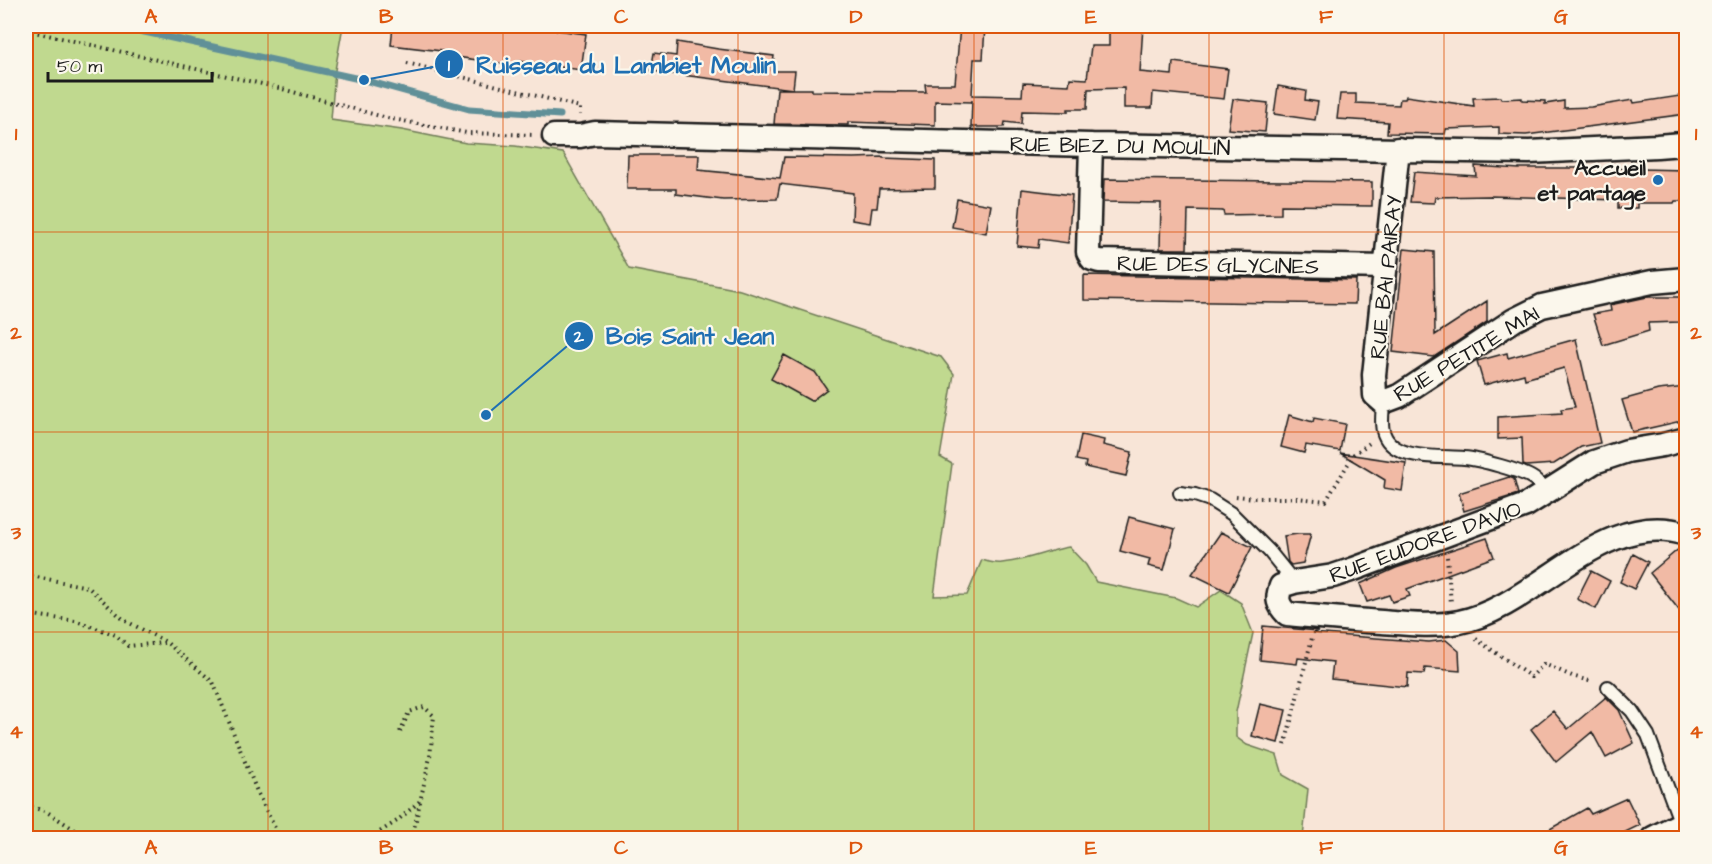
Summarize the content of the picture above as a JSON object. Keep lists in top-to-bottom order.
{
  "streets": {
    "street": [
      "RUE BIEZ DU MOULIN",
      "RUE DES GLYCINES",
      "RUE BAI PAIRAY",
      "RUE PETITE MAI",
      "RUE EUDORE DAVIO"
    ]
  },
  "crossings": [
    ["RUE BIEZ DU MOULIN", "RUE DES GLYCINES"],
    ["RUE BIEZ DU MOULIN", "RUE BAI PAIRAY"],
    ["RUE DES GLYCINES", "RUE BAI PAIRAY"],
    ["RUE BAI PAIRAY", "RUE PETITE MAI"],
    ["RUE PETITE MAI", "RUE EUDORE DAVIO"]
  ],
  "places": ["Ruisseau du Lambiet Moulin", "Accueil et partage", "Bois Saint Jean"],
  "scale_bar": "50 m",
  "grid": {
    "columns": [
      "A",
      "B",
      "C",
      "D",
      "E",
      "F",
      "G"
    ],
    "rows": [
      "1",
      "2",
      "3",
      "4"
    ]
  }
}
